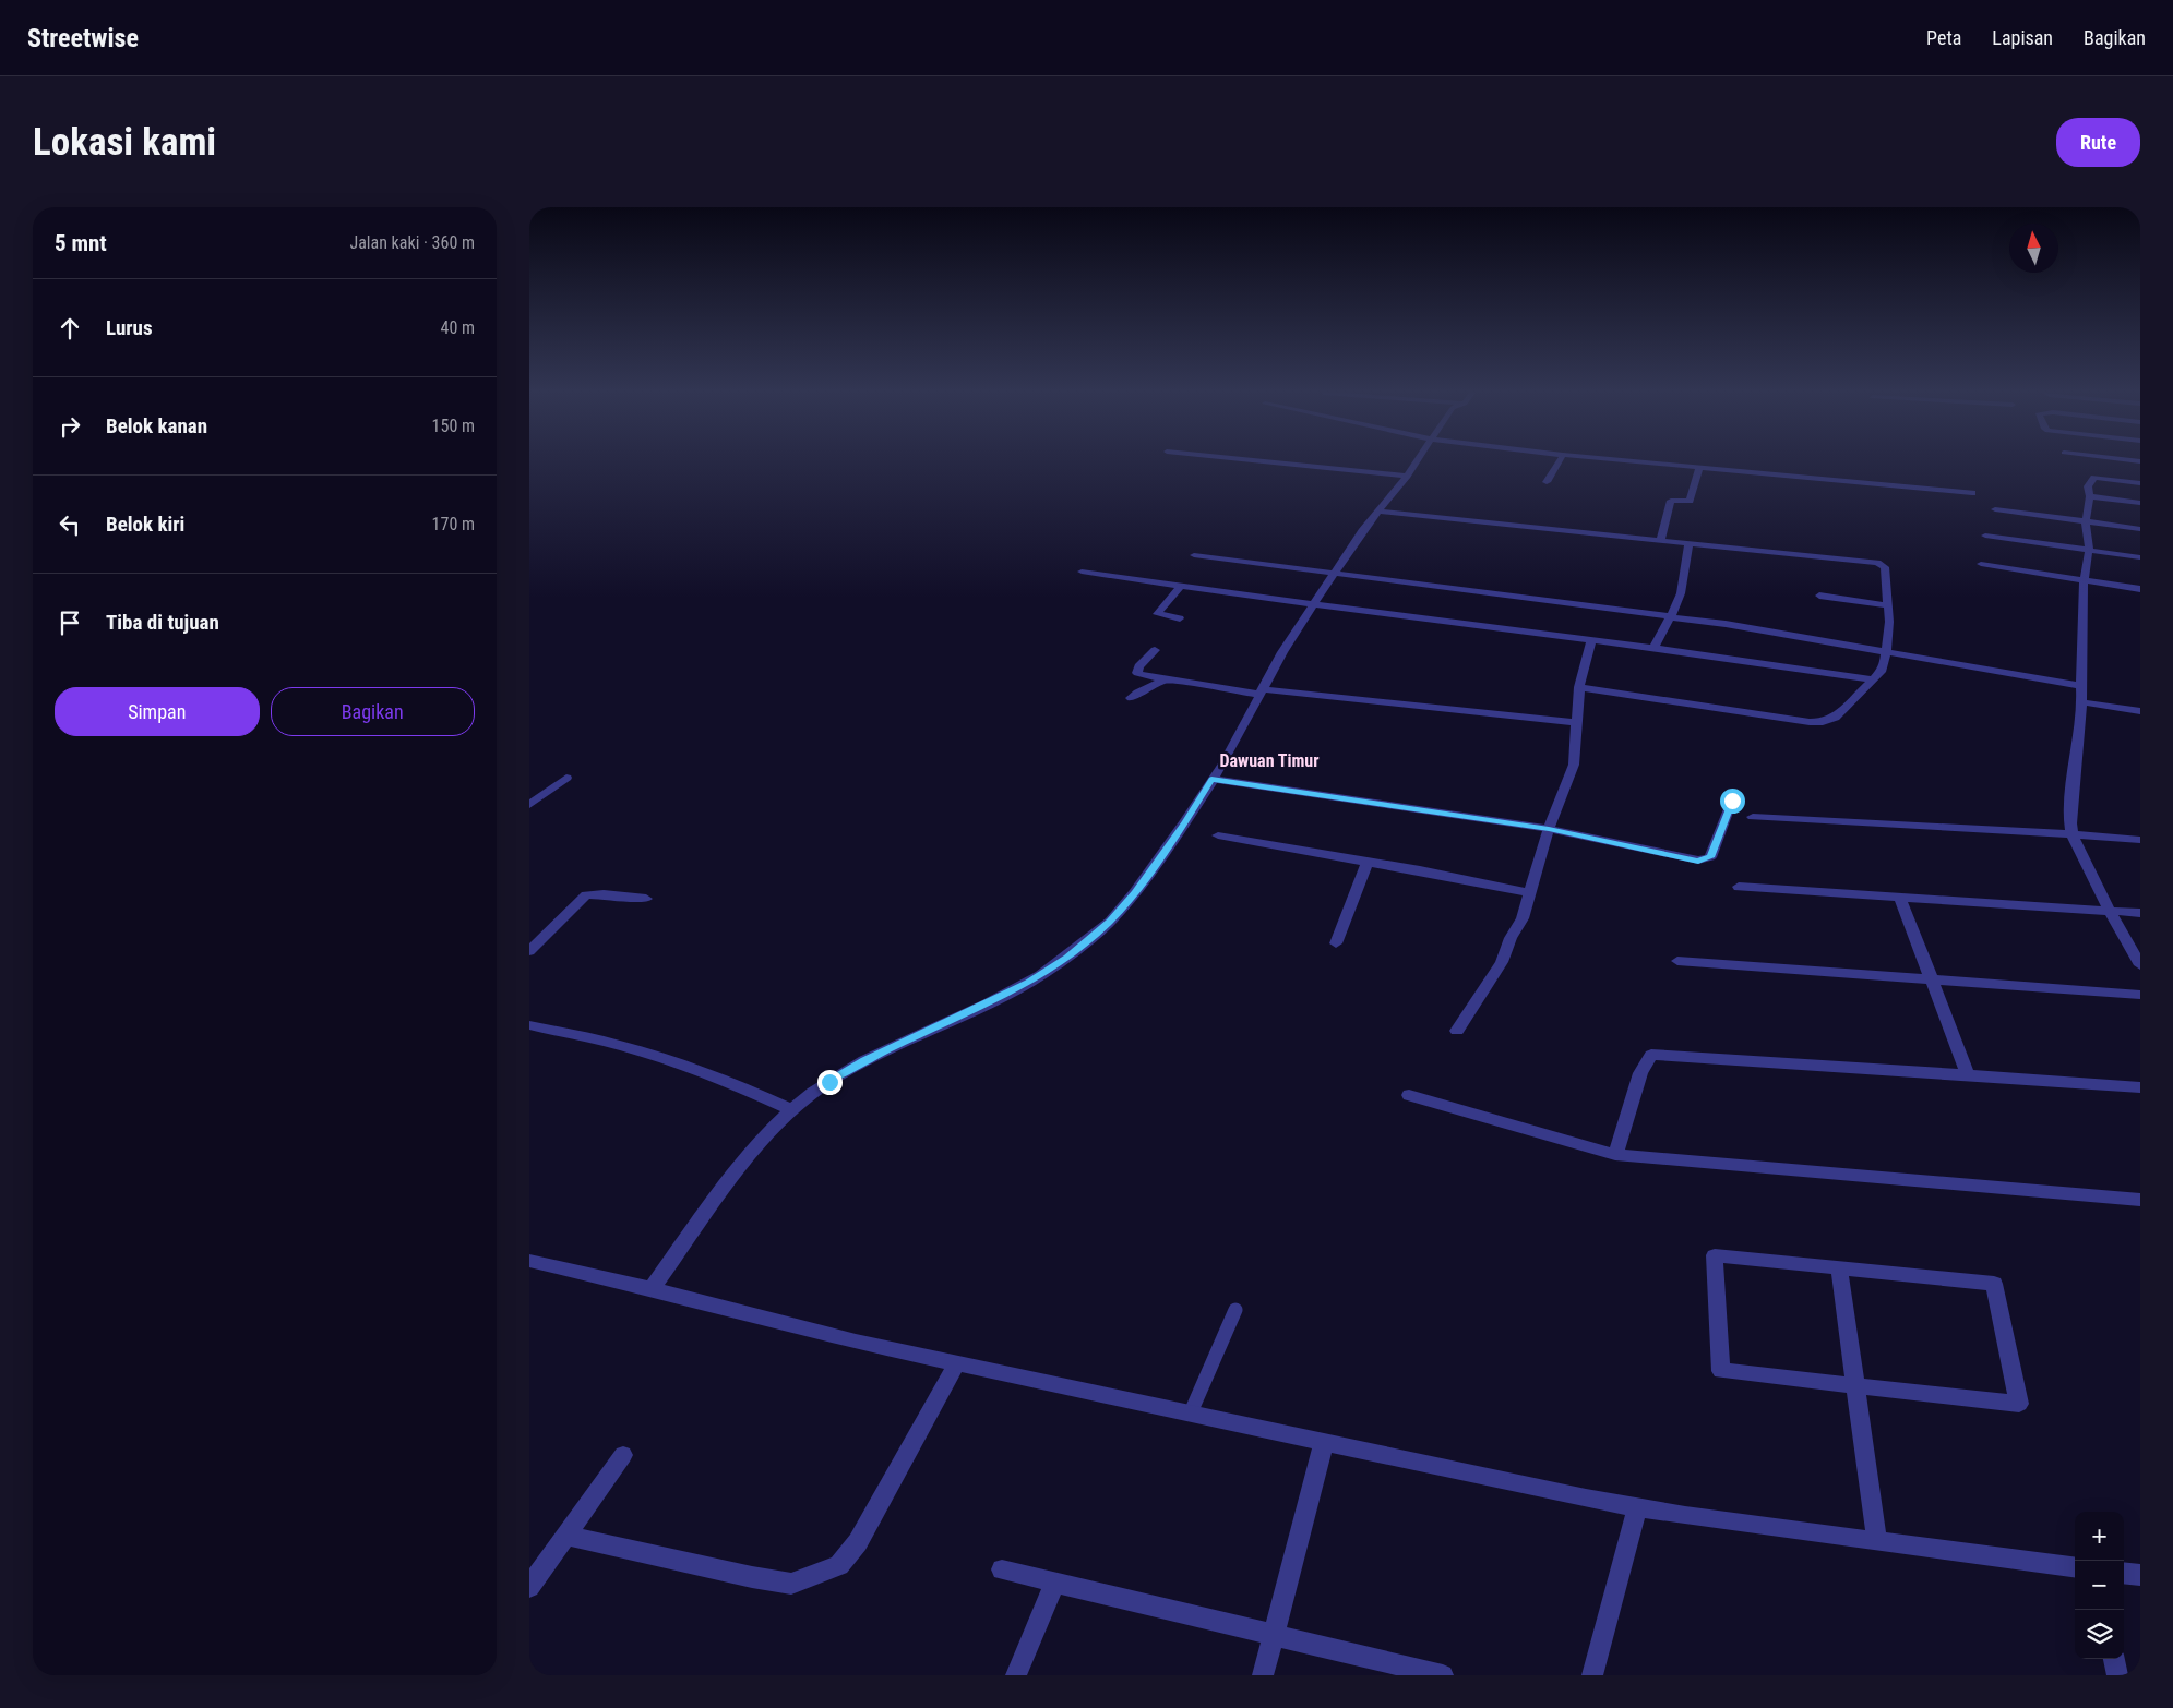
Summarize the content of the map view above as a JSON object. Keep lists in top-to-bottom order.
{
  "districts": ["Dawuan Timur"],
  "north": "top",
  "page": {
    "header": "Streetwise",
    "nav": ["Peta", "Lapisan", "Bagikan"],
    "buttons": [
      "Rute",
      ["Simpan", "Bagikan"]
    ],
    "title": "Lokasi kami",
    "heading": ["5 mnt", "Jalan kaki · 360 m"],
    "list": [
      ["Lurus", "40 m"],
      ["Belok kanan", "150 m"],
      ["Belok kiri", "170 m"],
      "Tiba di tujuan"
    ],
    "map_buttons": ["+", "−"]
  }
}
